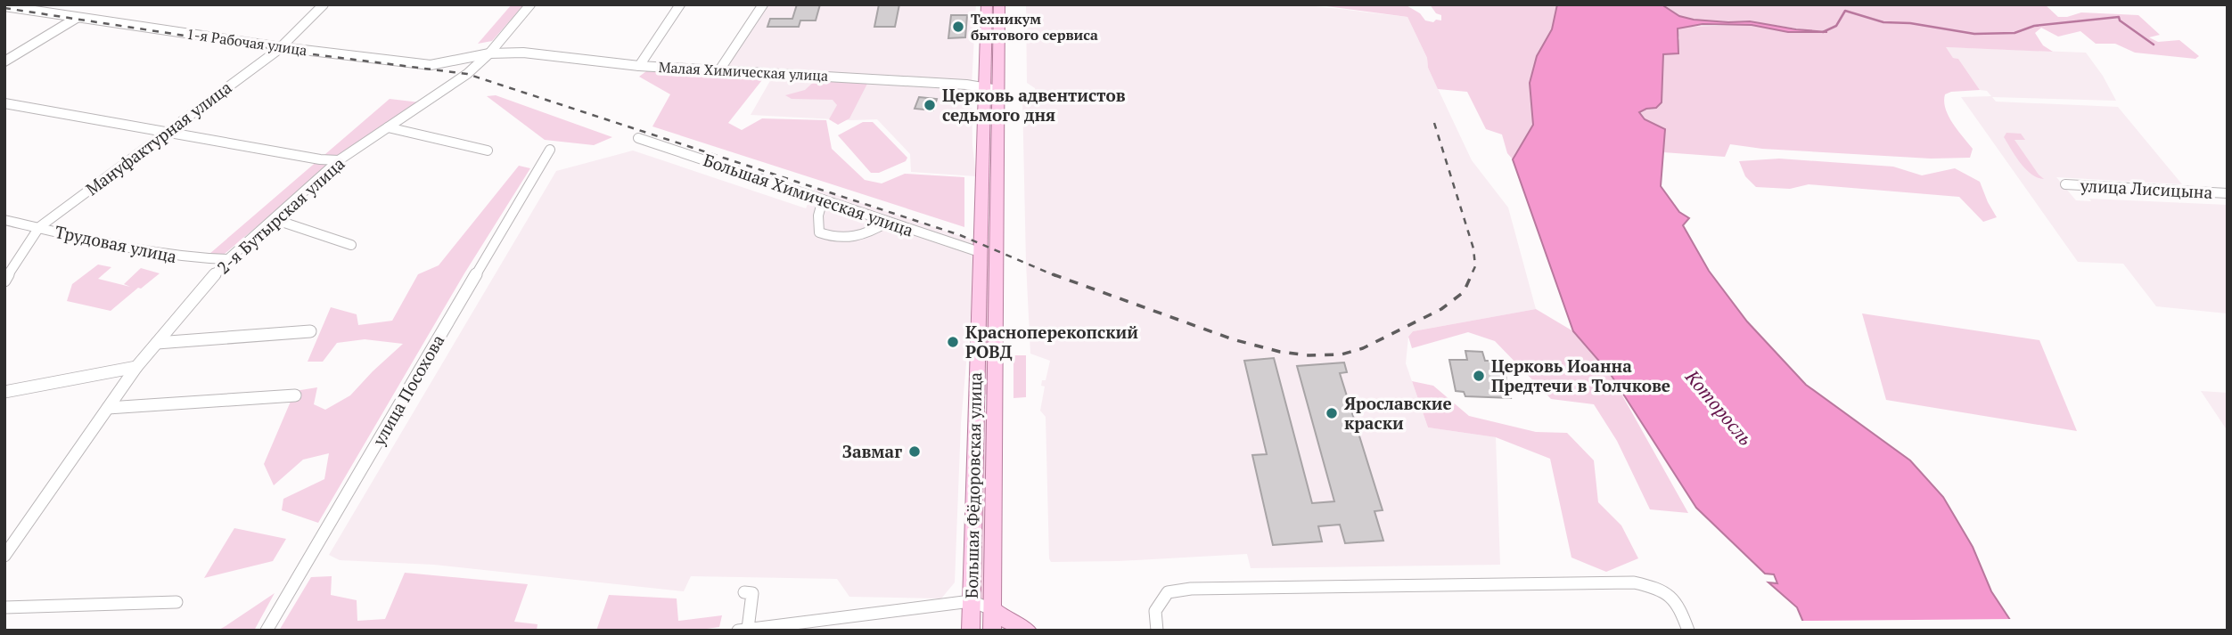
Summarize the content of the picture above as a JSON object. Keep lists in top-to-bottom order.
{
  "streets": {
    "main road": ["Большая Фёдоровская улица"],
    "street": [
      "1-я Рабочая улица",
      "Малая Химическая улица",
      "Мануфактурная улица",
      "улица Лисицына",
      "Большая Химическая улица",
      "2-я Бутырская улица",
      "Трудовая улица",
      "улица Посохова"
    ]
  },
  "crossings": [
    ["1-я Рабочая улица", "Малая Химическая улица"],
    ["1-я Рабочая улица", "Мануфактурная улица"],
    ["1-я Рабочая улица", "2-я Бутырская улица"],
    ["Малая Химическая улица", "2-я Бутырская улица"],
    ["Малая Химическая улица", "Большая Фёдоровская улица"],
    ["Мануфактурная улица", "Трудовая улица"],
    ["Большая Химическая улица", "Большая Фёдоровская улица"],
    ["2-я Бутырская улица", "Трудовая улица"]
  ],
  "water": ["Которосль"],
  "places": [
    "Техникум бытового сервиса",
    "Церковь адвентистов седьмого дня",
    "Красноперекопский РОВД",
    "Церковь Иоанна Предтечи в Толчкове",
    "Ярославские краски",
    "Завмаг"
  ]
}
